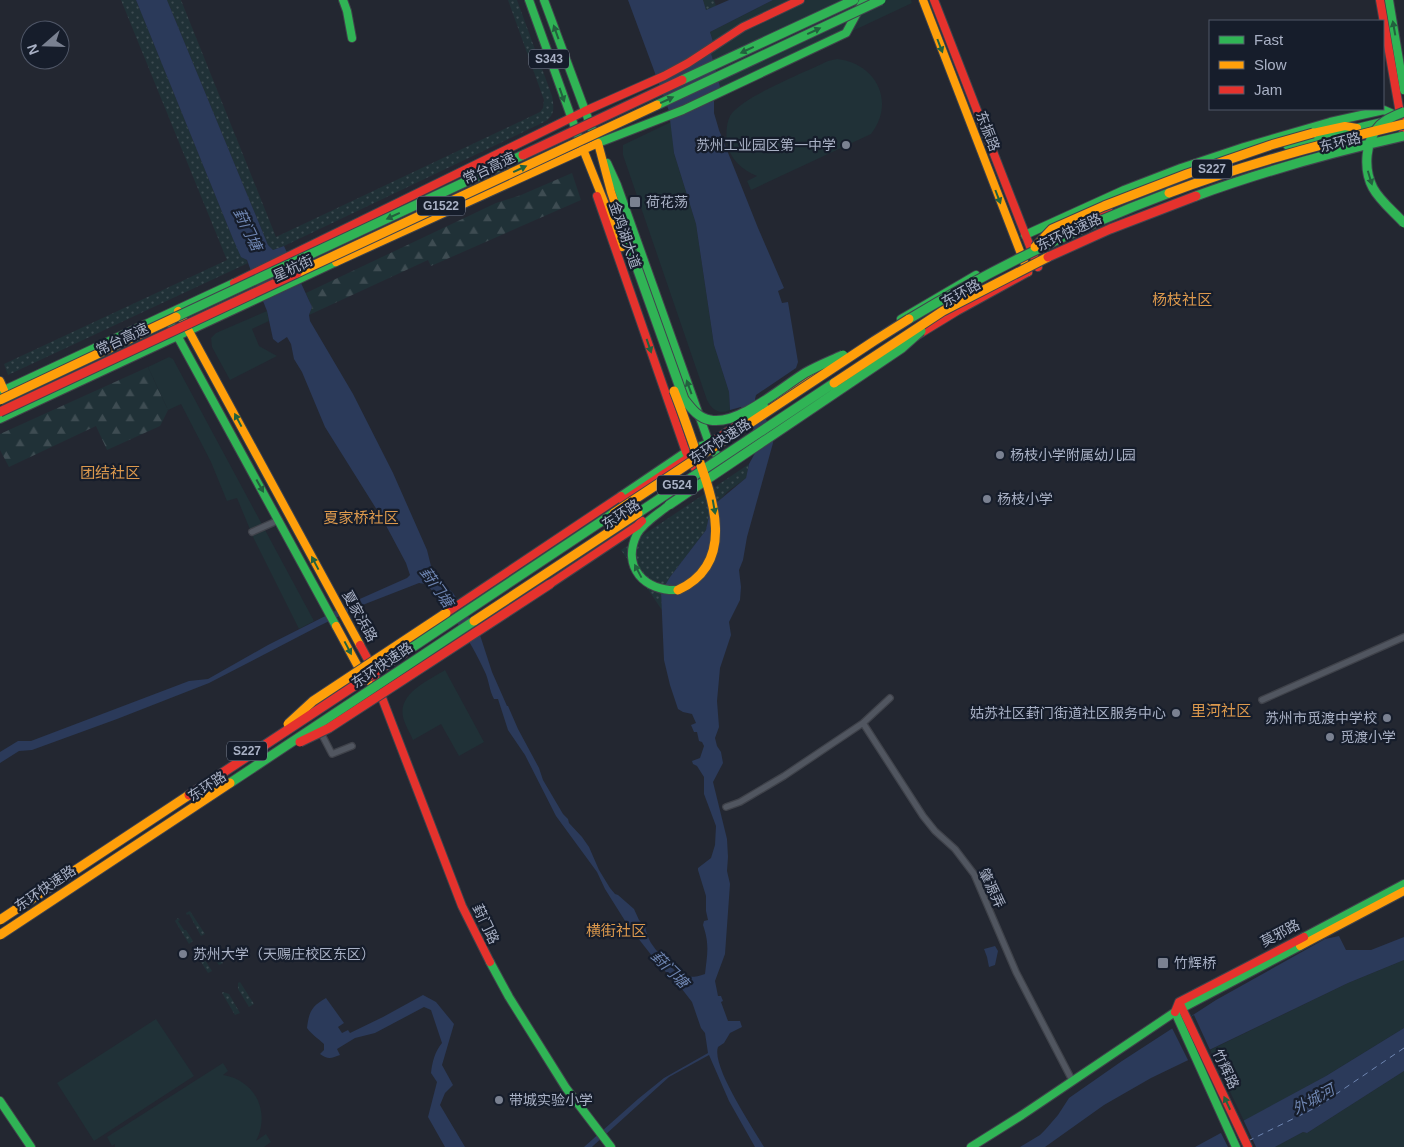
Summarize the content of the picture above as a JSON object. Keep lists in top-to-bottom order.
{
  "streets": {
    "main road": [
      "S343",
      "东振路",
      "东环路",
      "常台高速",
      "S227",
      "G1522",
      "东环快速路",
      "金鸡湖大道",
      "星杭街",
      "G524",
      "夏家浜路",
      "葑门路",
      "莫邪路",
      "竹辉路"
    ],
    "street": ["肇源弄"]
  },
  "crossings": [
    ["东振路", "东环路"],
    ["东振路", "东环快速路"],
    ["东环路", "东环快速路"],
    ["东环路", "金鸡湖大道"],
    ["东环路", "夏家浜路"],
    ["东环路", "葑门路"],
    ["金鸡湖大道", "星杭街"],
    ["星杭街", "夏家浜路"],
    ["夏家浜路", "葑门路"],
    ["肇源弄", "莫邪路"],
    ["莫邪路", "竹辉路"]
  ],
  "districts": [
    "杨枝社区",
    "团结社区",
    "夏家桥社区",
    "里河社区",
    "横街社区"
  ],
  "water": ["葑门塘", "外城河"],
  "places": {
    "other": [
      "苏州工业园区第一中学",
      "杨枝小学附属幼儿园",
      "杨枝小学",
      "姑苏社区葑门街道社区服务中心",
      "苏州市觅渡中学校",
      "觅渡小学",
      "苏州大学（天赐庄校区东区）",
      "带城实验小学"
    ],
    "transit": ["荷花荡", "竹辉桥"]
  },
  "legend": ["Fast", "Slow", "Jam"],
  "north": "left"
}
